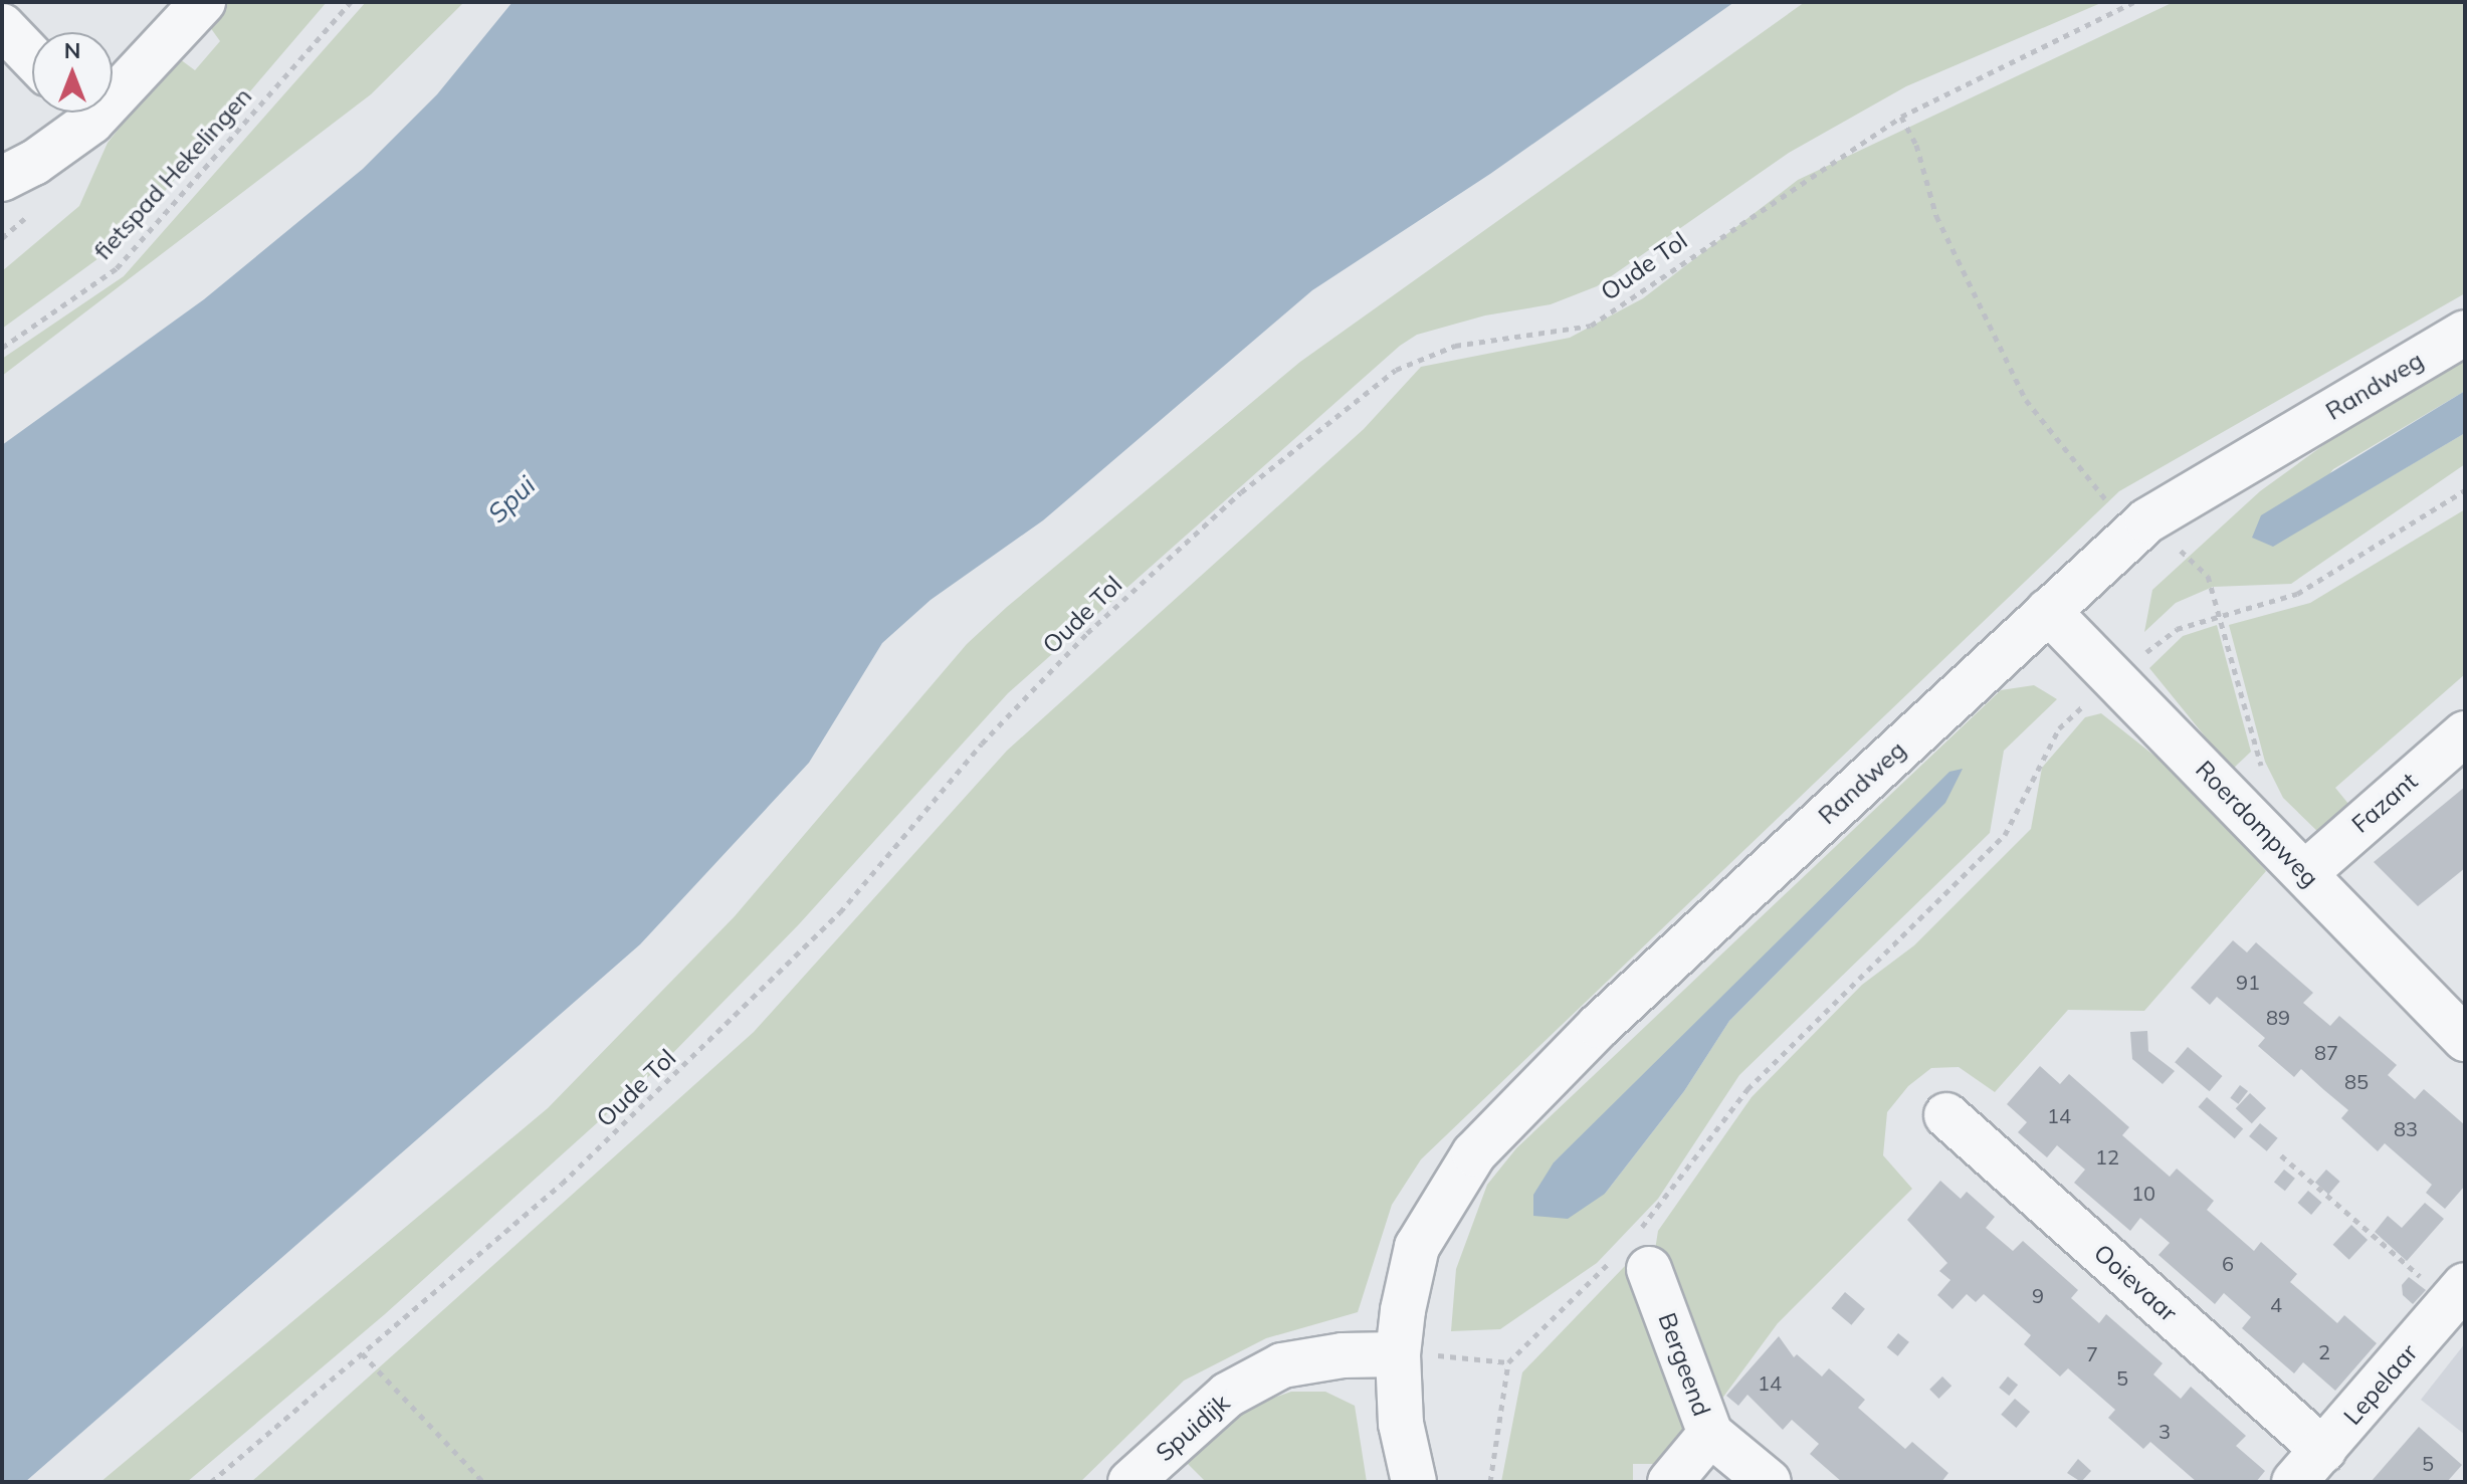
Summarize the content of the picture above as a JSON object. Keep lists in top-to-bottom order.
{
  "streets": {
    "street": [
      "Randweg",
      "Fazant",
      "Roerdompweg",
      "Ooievaar",
      "Bergeend",
      "Lepelaar",
      "Spuidijk"
    ],
    "path": ["fietspad Hekelingen", "Oude Tol"]
  },
  "crossings": [
    ["Randweg", "Roerdompweg"],
    ["Randweg", "Spuidijk"],
    ["Fazant", "Roerdompweg"],
    ["Ooievaar", "Lepelaar"]
  ],
  "water": ["Spui"],
  "house_numbers": [
    "91",
    "89",
    "87",
    "85",
    "14",
    "83",
    "12",
    "10",
    "6",
    "9",
    "4",
    "2",
    "7",
    "5",
    "14",
    "3",
    "5"
  ],
  "north": "top"
}
